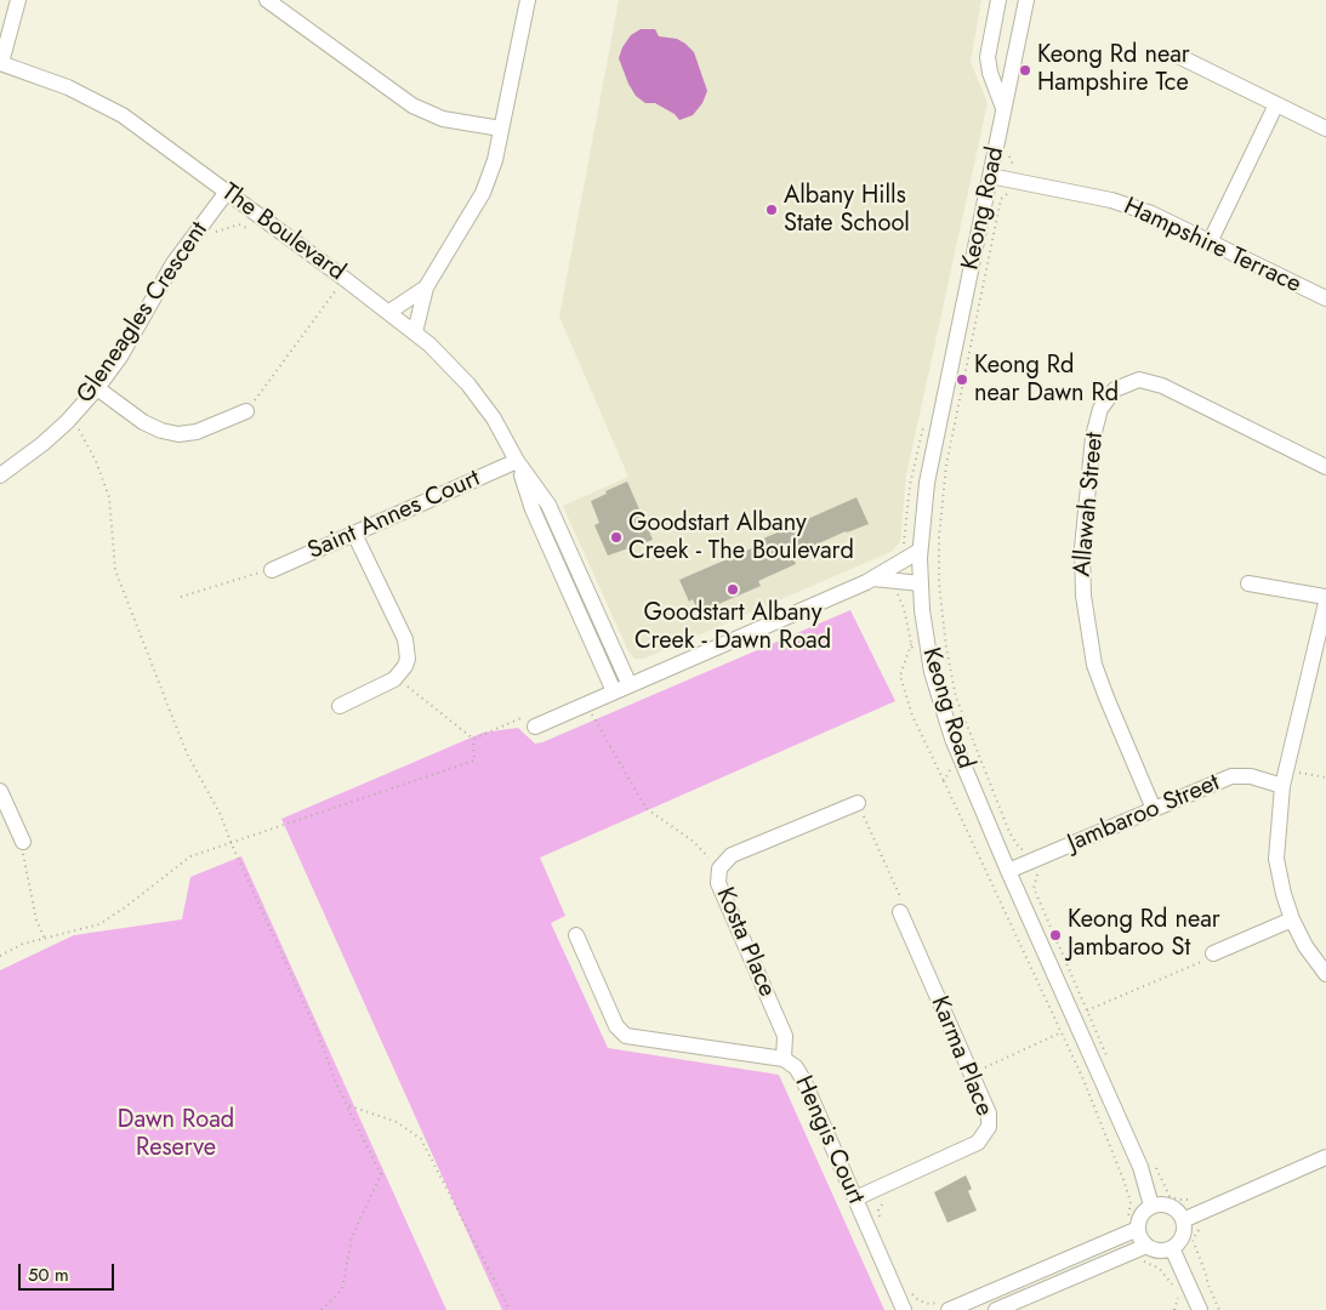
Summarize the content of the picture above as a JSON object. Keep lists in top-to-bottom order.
{
  "streets": {
    "street": [
      "Keong Road",
      "The Boulevard",
      "Hampshire Terrace",
      "Gleneagles Crescent",
      "Allawah Street",
      "Saint Annes Court",
      "Jambaroo Street",
      "Kosta Place",
      "Karma Place",
      "Hengis Court"
    ]
  },
  "crossings": [
    ["Keong Road", "Hampshire Terrace"],
    ["Keong Road", "Jambaroo Street"],
    ["The Boulevard", "Gleneagles Crescent"],
    ["The Boulevard", "Saint Annes Court"],
    ["Allawah Street", "Jambaroo Street"],
    ["Kosta Place", "Hengis Court"],
    ["Karma Place", "Hengis Court"]
  ],
  "parks": ["Dawn Road Reserve"],
  "places": [
    "Keong Rd near Hampshire Tce",
    "Albany Hills State School",
    "Keong Rd near Dawn Rd",
    "Goodstart Albany Creek - The Boulevard",
    "Goodstart Albany Creek - Dawn Road",
    "Keong Rd near Jambaroo St"
  ],
  "scale_bar": "50 m"
}
